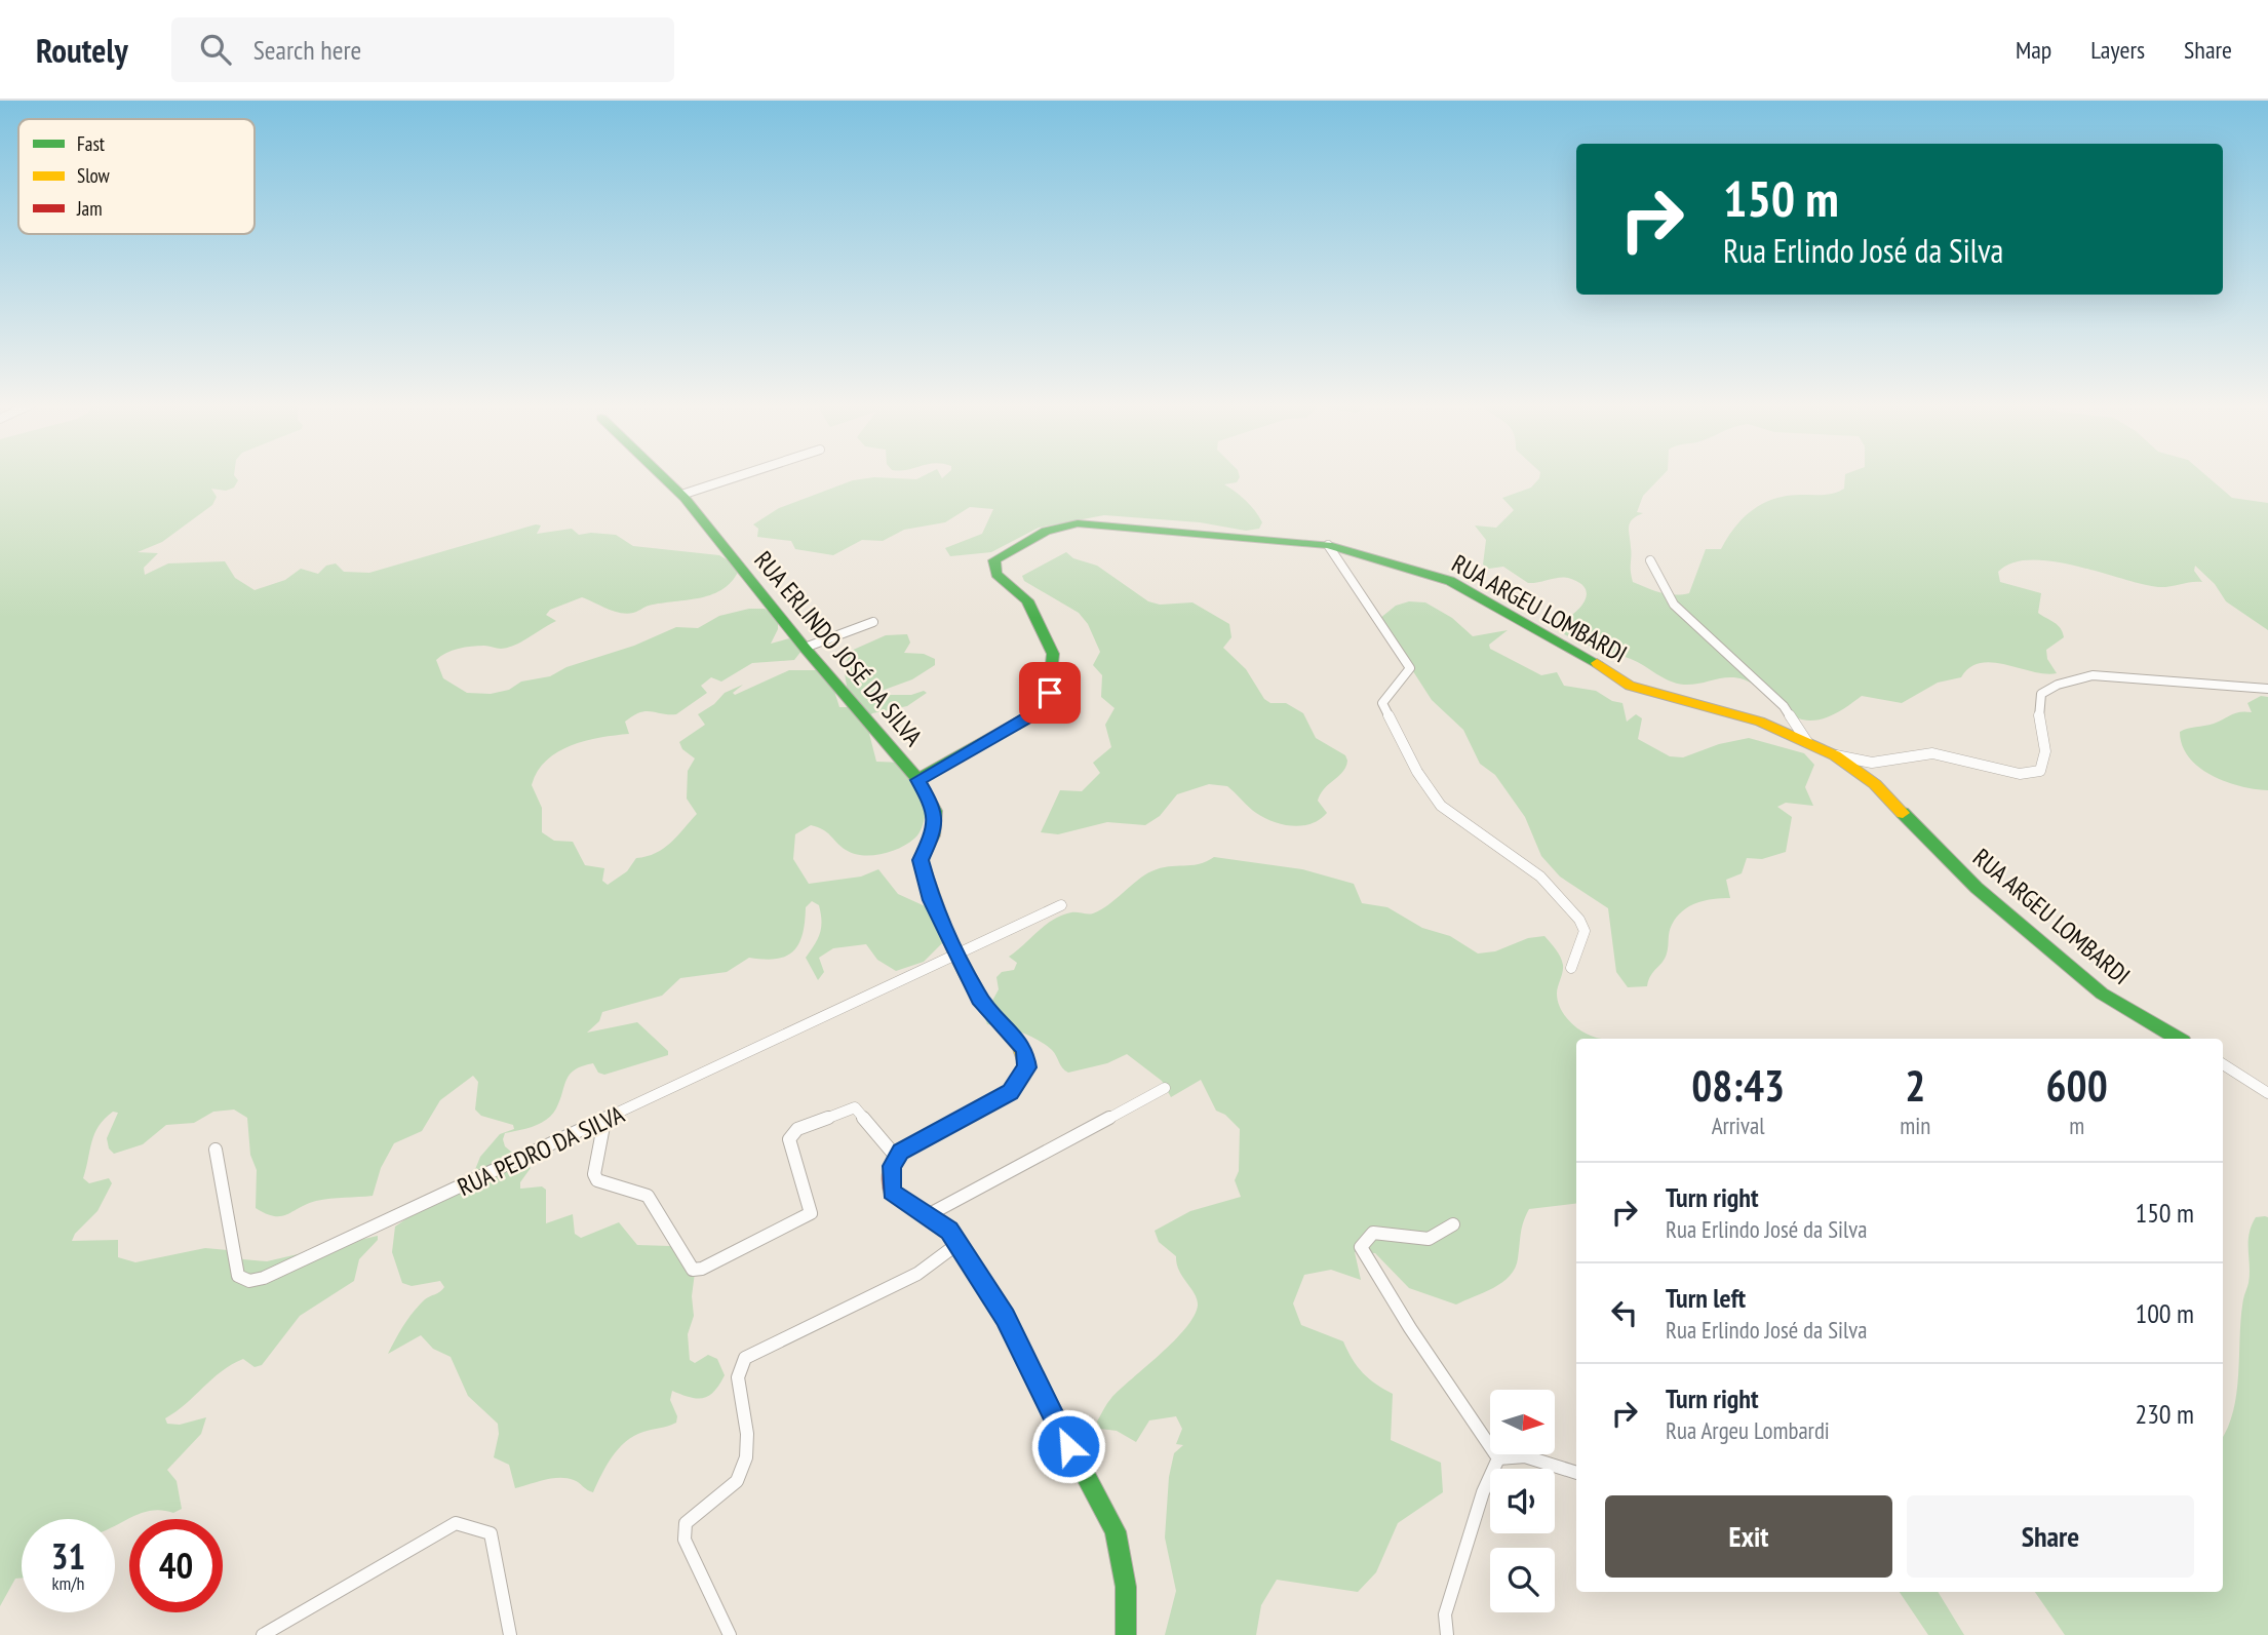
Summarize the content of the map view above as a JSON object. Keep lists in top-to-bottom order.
{
  "streets": {
    "street": ["RUA ARGEU LOMBARDI", "RUA ERLINDO JOSÉ DA SILVA", "RUA PEDRO DA SILVA"]
  },
  "crossings": [
    ["RUA ARGEU LOMBARDI", "RUA ERLINDO JOSÉ DA SILVA"],
    ["RUA ERLINDO JOSÉ DA SILVA", "RUA PEDRO DA SILVA"]
  ],
  "legend": ["Fast", "Slow", "Jam"],
  "north": "right",
  "page": {
    "header": "Routely",
    "search": "Search here",
    "nav": ["Map", "Layers", "Share"],
    "turn": ["150 m", "Rua Erlindo José da Silva"],
    "eta": [
      "08:43",
      "Arrival",
      "2",
      "min",
      "600",
      "m"
    ],
    "list": [
      {
        "name": "Turn right",
        "note": "Rua Erlindo José da Silva",
        "value": "150 m"
      },
      {
        "name": "Turn left",
        "note": "Rua Erlindo José da Silva",
        "value": "100 m"
      },
      {
        "name": "Turn right",
        "note": "Rua Argeu Lombardi",
        "value": "230 m"
      }
    ],
    "buttons": ["Exit", "Share"],
    "speed": "31 km/h",
    "limit": "40"
  }
}
